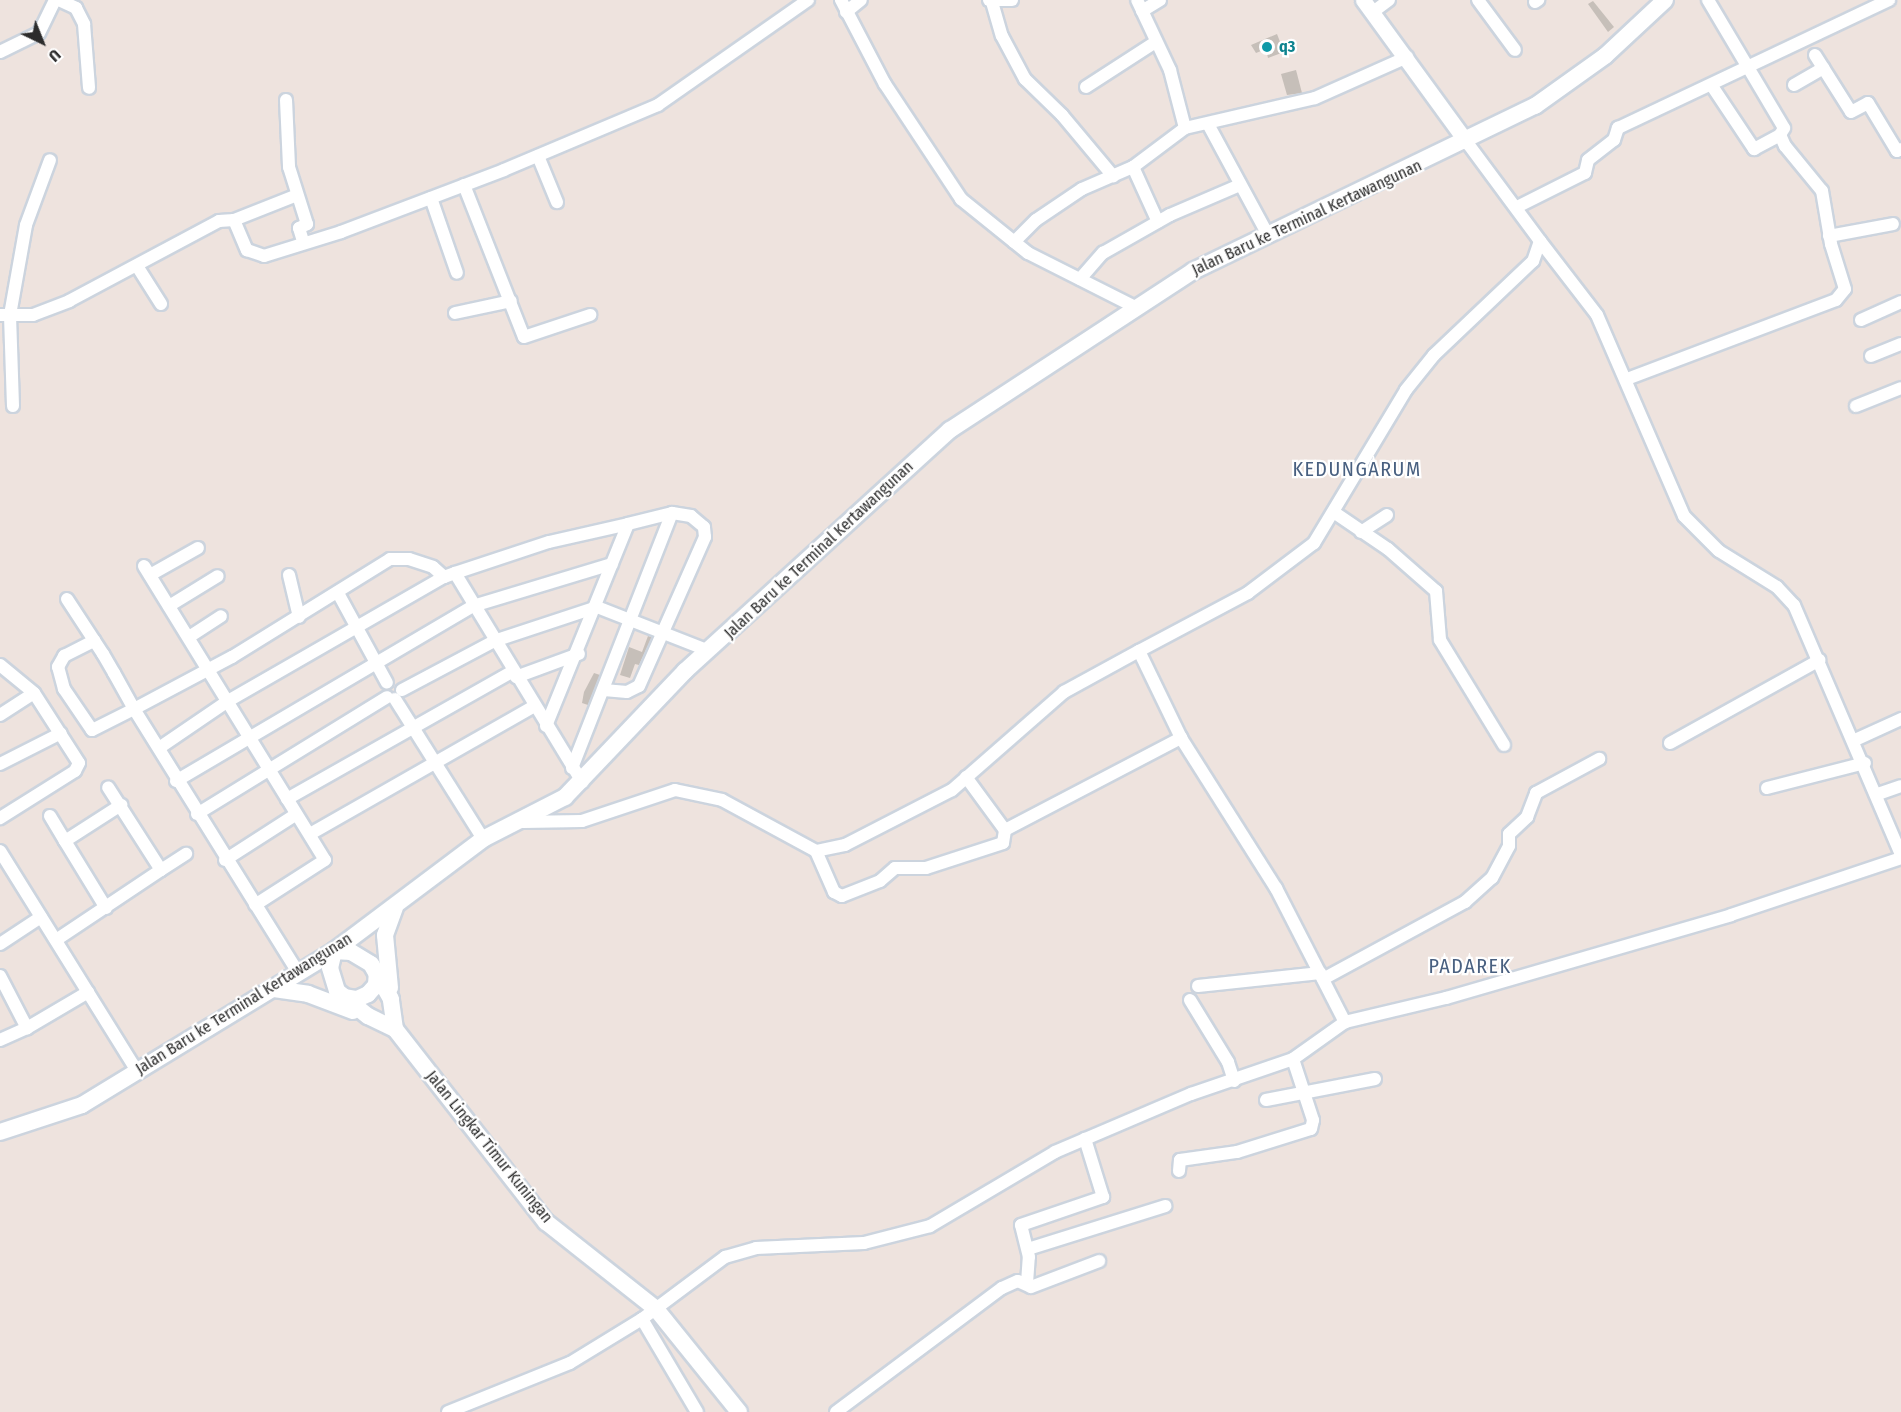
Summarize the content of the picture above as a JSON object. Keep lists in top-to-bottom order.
{
  "streets": {
    "main road": ["Jalan Baru ke Terminal Kertawangunan", "Jalan Lingkar Timur Kuningan"]
  },
  "crossings": [
    ["Jalan Baru ke Terminal Kertawangunan", "Jalan Lingkar Timur Kuningan"]
  ],
  "districts": ["KEDUNGARUM", "PADAREK"],
  "places": ["q3"],
  "north": "bottom right"
}
